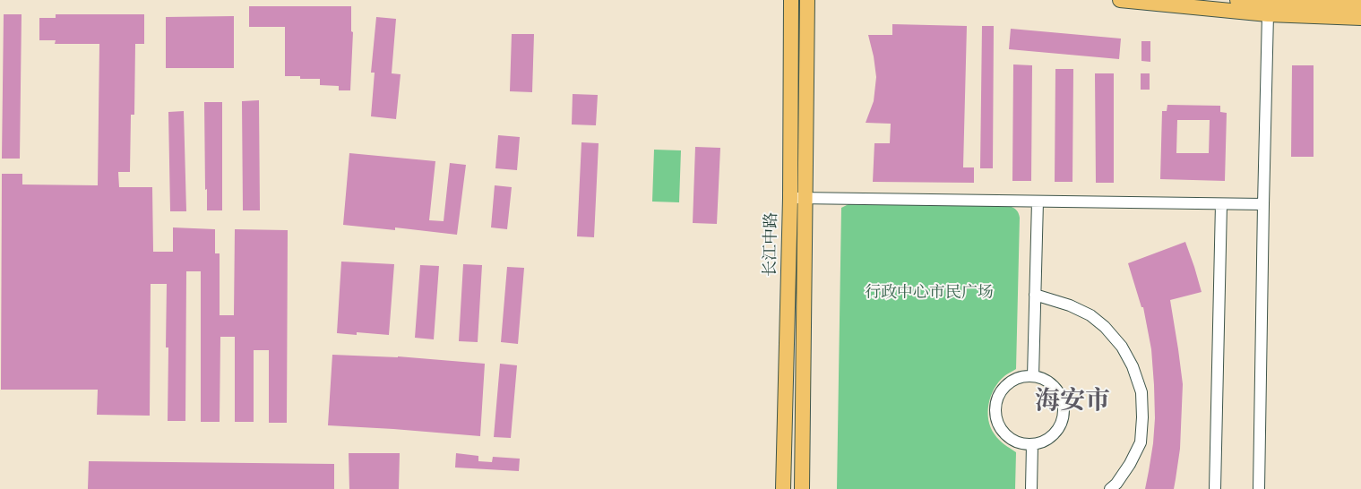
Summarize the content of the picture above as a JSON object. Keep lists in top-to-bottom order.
{
  "streets": {
    "main road": ["长江中路"]
  },
  "districts": ["海安市"],
  "parks": ["行政中心市民广场"]
}
